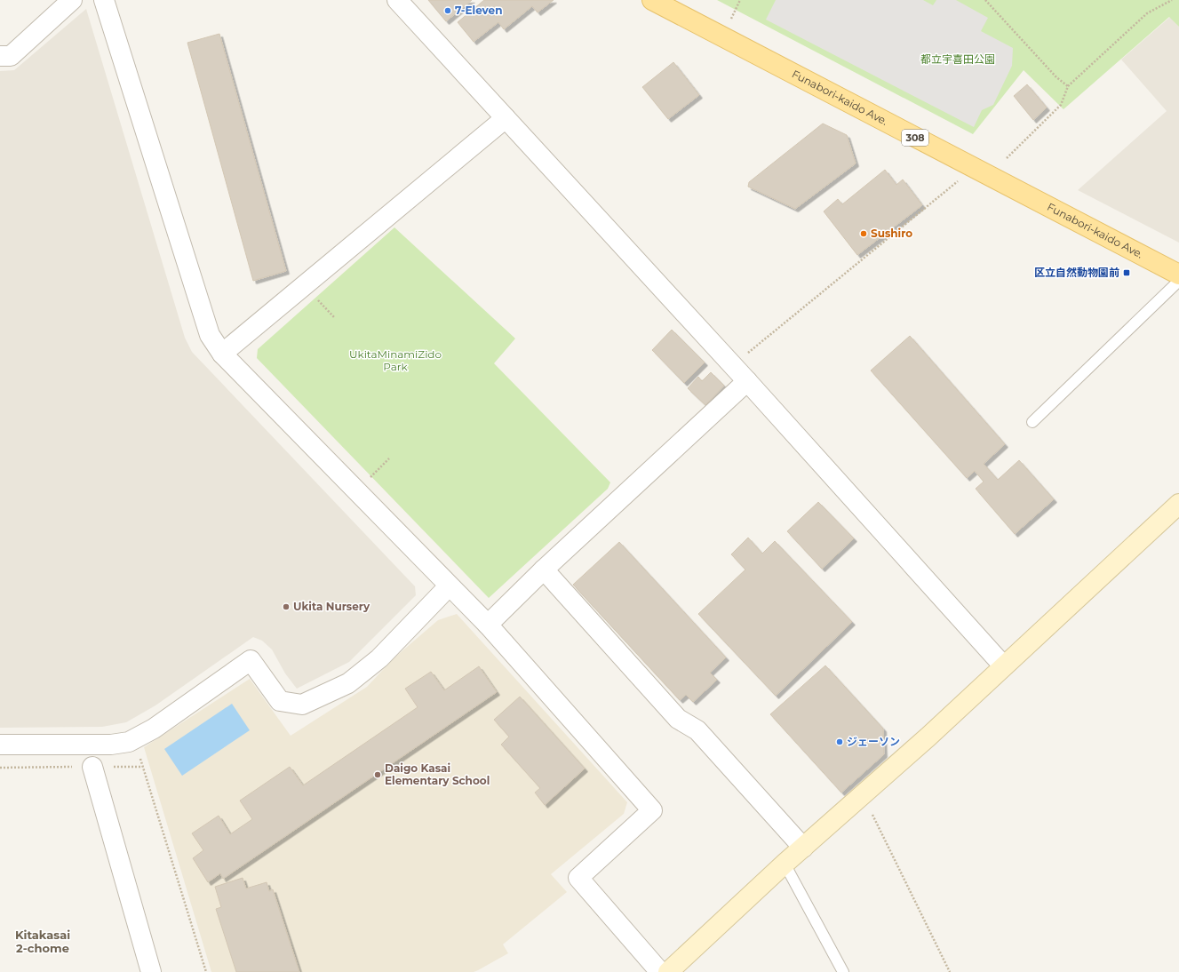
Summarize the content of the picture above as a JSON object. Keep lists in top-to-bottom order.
{
  "streets": {
    "main road": ["Funabori-kaido Ave.", "308"]
  },
  "districts": ["Kitakasai 2-chome"],
  "parks": ["都立宇喜田公園", "UkitaMinamiZido Park"],
  "places": {
    "other": [
      "7-Eleven",
      "Sushiro",
      "Ukita Nursery",
      "ジェーソン",
      "Daigo Kasai Elementary School"
    ],
    "transit": ["区立自然動物園前"]
  }
}
